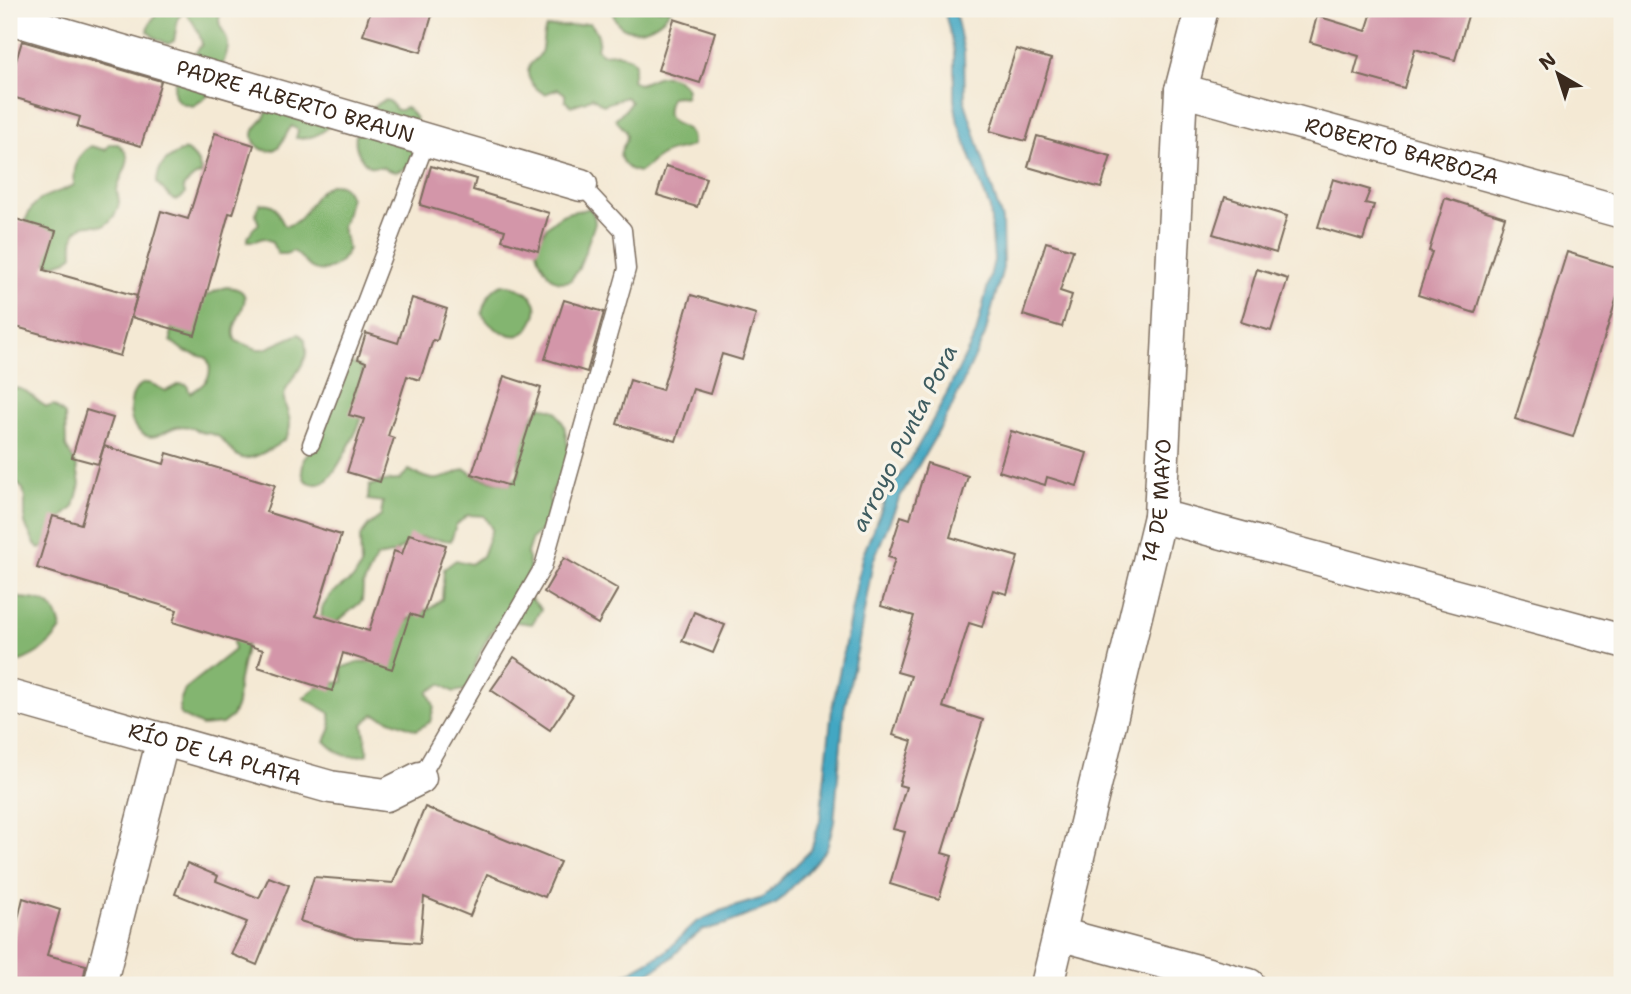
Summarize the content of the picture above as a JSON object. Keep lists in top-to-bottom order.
{
  "streets": {
    "street": [
      "PADRE ALBERTO BRAUN",
      "ROBERTO BARBOZA",
      "14 DE MAYO",
      "RÍO DE LA PLATA"
    ]
  },
  "crossings": [
    ["ROBERTO BARBOZA", "14 DE MAYO"]
  ],
  "water": ["arroyo Punta Pora"],
  "north": "top left"
}
